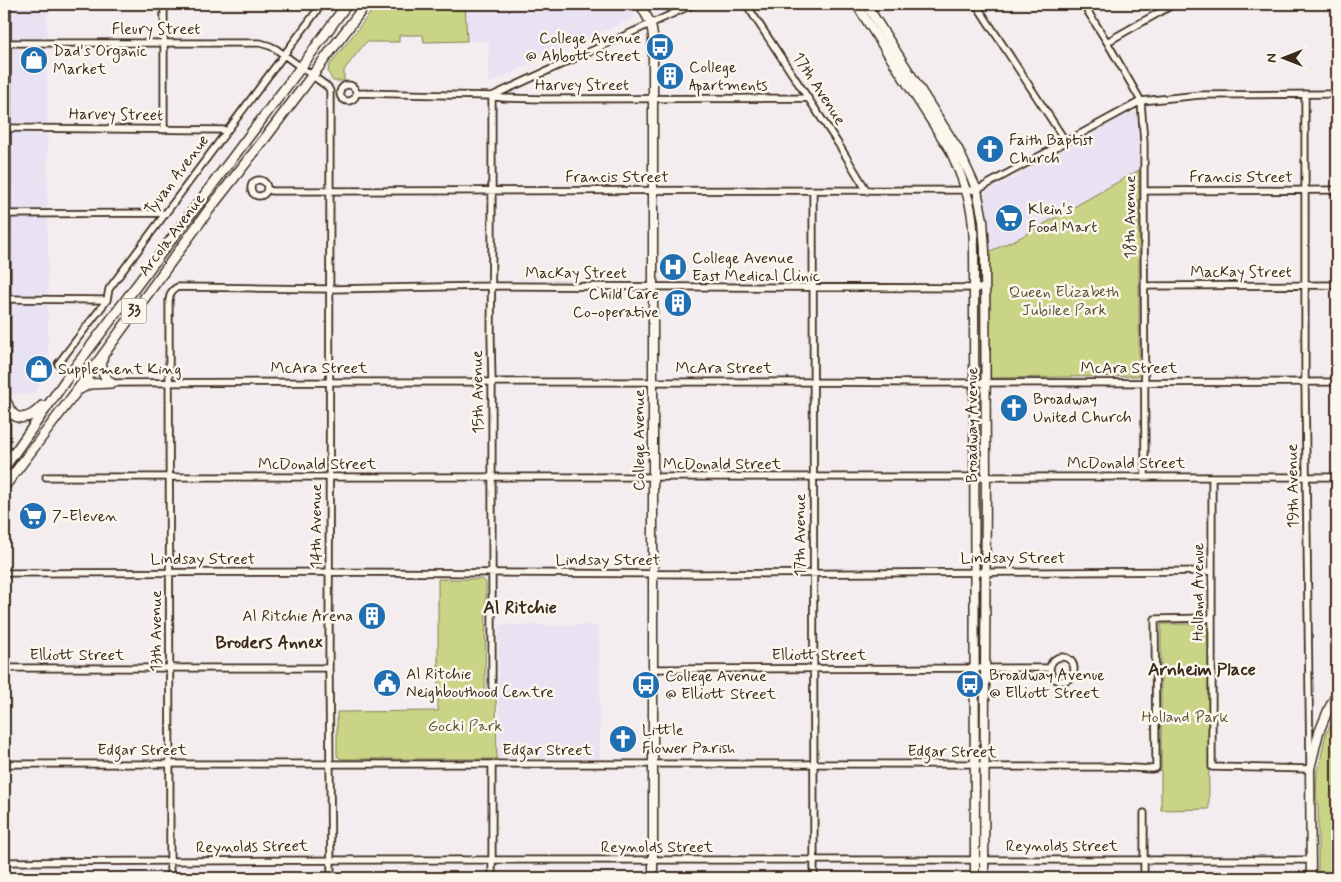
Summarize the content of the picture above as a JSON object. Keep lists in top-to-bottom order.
{
  "streets": {
    "main road": ["Arcola Avenue", "33"],
    "street": [
      "Fleury Street",
      "Harvey Street",
      "17th Avenue",
      "Tyvan Avenue",
      "Francis Street",
      "18th Avenue",
      "MacKay Street",
      "McAra Street",
      "15th Avenue",
      "Broadway Avenue",
      "College Avenue",
      "McDonald Street",
      "19th Avenue",
      "14th Avenue",
      "Lindsay Street",
      "Holland Avenue",
      "13th Avenue",
      "Elliott Street",
      "Edgar Street",
      "Reynolds Street"
    ]
  },
  "crossings": [
    ["Fleury Street", "Tyvan Avenue"],
    ["Fleury Street", "Arcola Avenue"],
    ["Fleury Street", "14th Avenue"],
    ["Harvey Street", "17th Avenue"],
    ["Harvey Street", "Tyvan Avenue"],
    ["Harvey Street", "15th Avenue"],
    ["Harvey Street", "College Avenue"],
    ["17th Avenue", "Francis Street"],
    ["17th Avenue", "MacKay Street"],
    ["17th Avenue", "McAra Street"],
    ["17th Avenue", "McDonald Street"],
    ["17th Avenue", "Lindsay Street"],
    ["17th Avenue", "Elliott Street"],
    ["17th Avenue", "Edgar Street"],
    ["17th Avenue", "Reynolds Street"],
    ["Francis Street", "18th Avenue"],
    ["Francis Street", "15th Avenue"],
    ["Francis Street", "Broadway Avenue"],
    ["Francis Street", "College Avenue"],
    ["Francis Street", "19th Avenue"],
    ["Francis Street", "14th Avenue"],
    ["18th Avenue", "MacKay Street"],
    ["18th Avenue", "McAra Street"],
    ["18th Avenue", "McDonald Street"],
    ["Arcola Avenue", "14th Avenue"],
    ["MacKay Street", "15th Avenue"],
    ["MacKay Street", "Broadway Avenue"],
    ["MacKay Street", "College Avenue"],
    ["MacKay Street", "19th Avenue"],
    ["MacKay Street", "14th Avenue"],
    ["MacKay Street", "13th Avenue"],
    ["McAra Street", "15th Avenue"],
    ["McAra Street", "Broadway Avenue"],
    ["McAra Street", "College Avenue"],
    ["McAra Street", "19th Avenue"],
    ["McAra Street", "14th Avenue"],
    ["McAra Street", "13th Avenue"],
    ["15th Avenue", "McDonald Street"],
    ["15th Avenue", "Lindsay Street"],
    ["Broadway Avenue", "McDonald Street"],
    ["Broadway Avenue", "Lindsay Street"],
    ["Broadway Avenue", "Elliott Street"],
    ["Broadway Avenue", "Edgar Street"],
    ["Broadway Avenue", "Reynolds Street"],
    ["College Avenue", "McDonald Street"],
    ["College Avenue", "Lindsay Street"],
    ["College Avenue", "Elliott Street"],
    ["College Avenue", "Edgar Street"],
    ["College Avenue", "Reynolds Street"],
    ["McDonald Street", "19th Avenue"],
    ["McDonald Street", "14th Avenue"],
    ["McDonald Street", "Holland Avenue"],
    ["McDonald Street", "13th Avenue"],
    ["19th Avenue", "Holland Avenue"],
    ["19th Avenue", "Reynolds Street"],
    ["14th Avenue", "Lindsay Street"],
    ["14th Avenue", "Elliott Street"],
    ["14th Avenue", "Edgar Street"],
    ["14th Avenue", "Reynolds Street"],
    ["Lindsay Street", "Holland Avenue"],
    ["Lindsay Street", "13th Avenue"],
    ["Holland Avenue", "Edgar Street"],
    ["13th Avenue", "Elliott Street"],
    ["13th Avenue", "Edgar Street"],
    ["13th Avenue", "Reynolds Street"]
  ],
  "districts": ["Al Ritchie", "Broders Annex", "Arnheim Place"],
  "parks": ["Queen Elizabeth Jubilee Park", "Holland Park", "Gocki Park"],
  "places": {
    "bus stop": ["College Avenue @ Abbott Street", "Broadway Avenue @ Elliott Street", "College Avenue @ Elliott Street"],
    "shop": ["Dad's Organic Market", "Supplement King"],
    "building": ["College Apartments", "Child Care Co-operative", "Al Ritchie Arena"],
    "church": ["Faith Baptist Church", "Broadway United Church", "Little Flower Parish"],
    "supermarket": ["Klein's Food Mart", "7-Eleven"],
    "hospital": ["College Avenue East Medical Clinic"],
    "public building": ["Al Ritchie Neighbouthood Centre"]
  },
  "north": "left"
}
